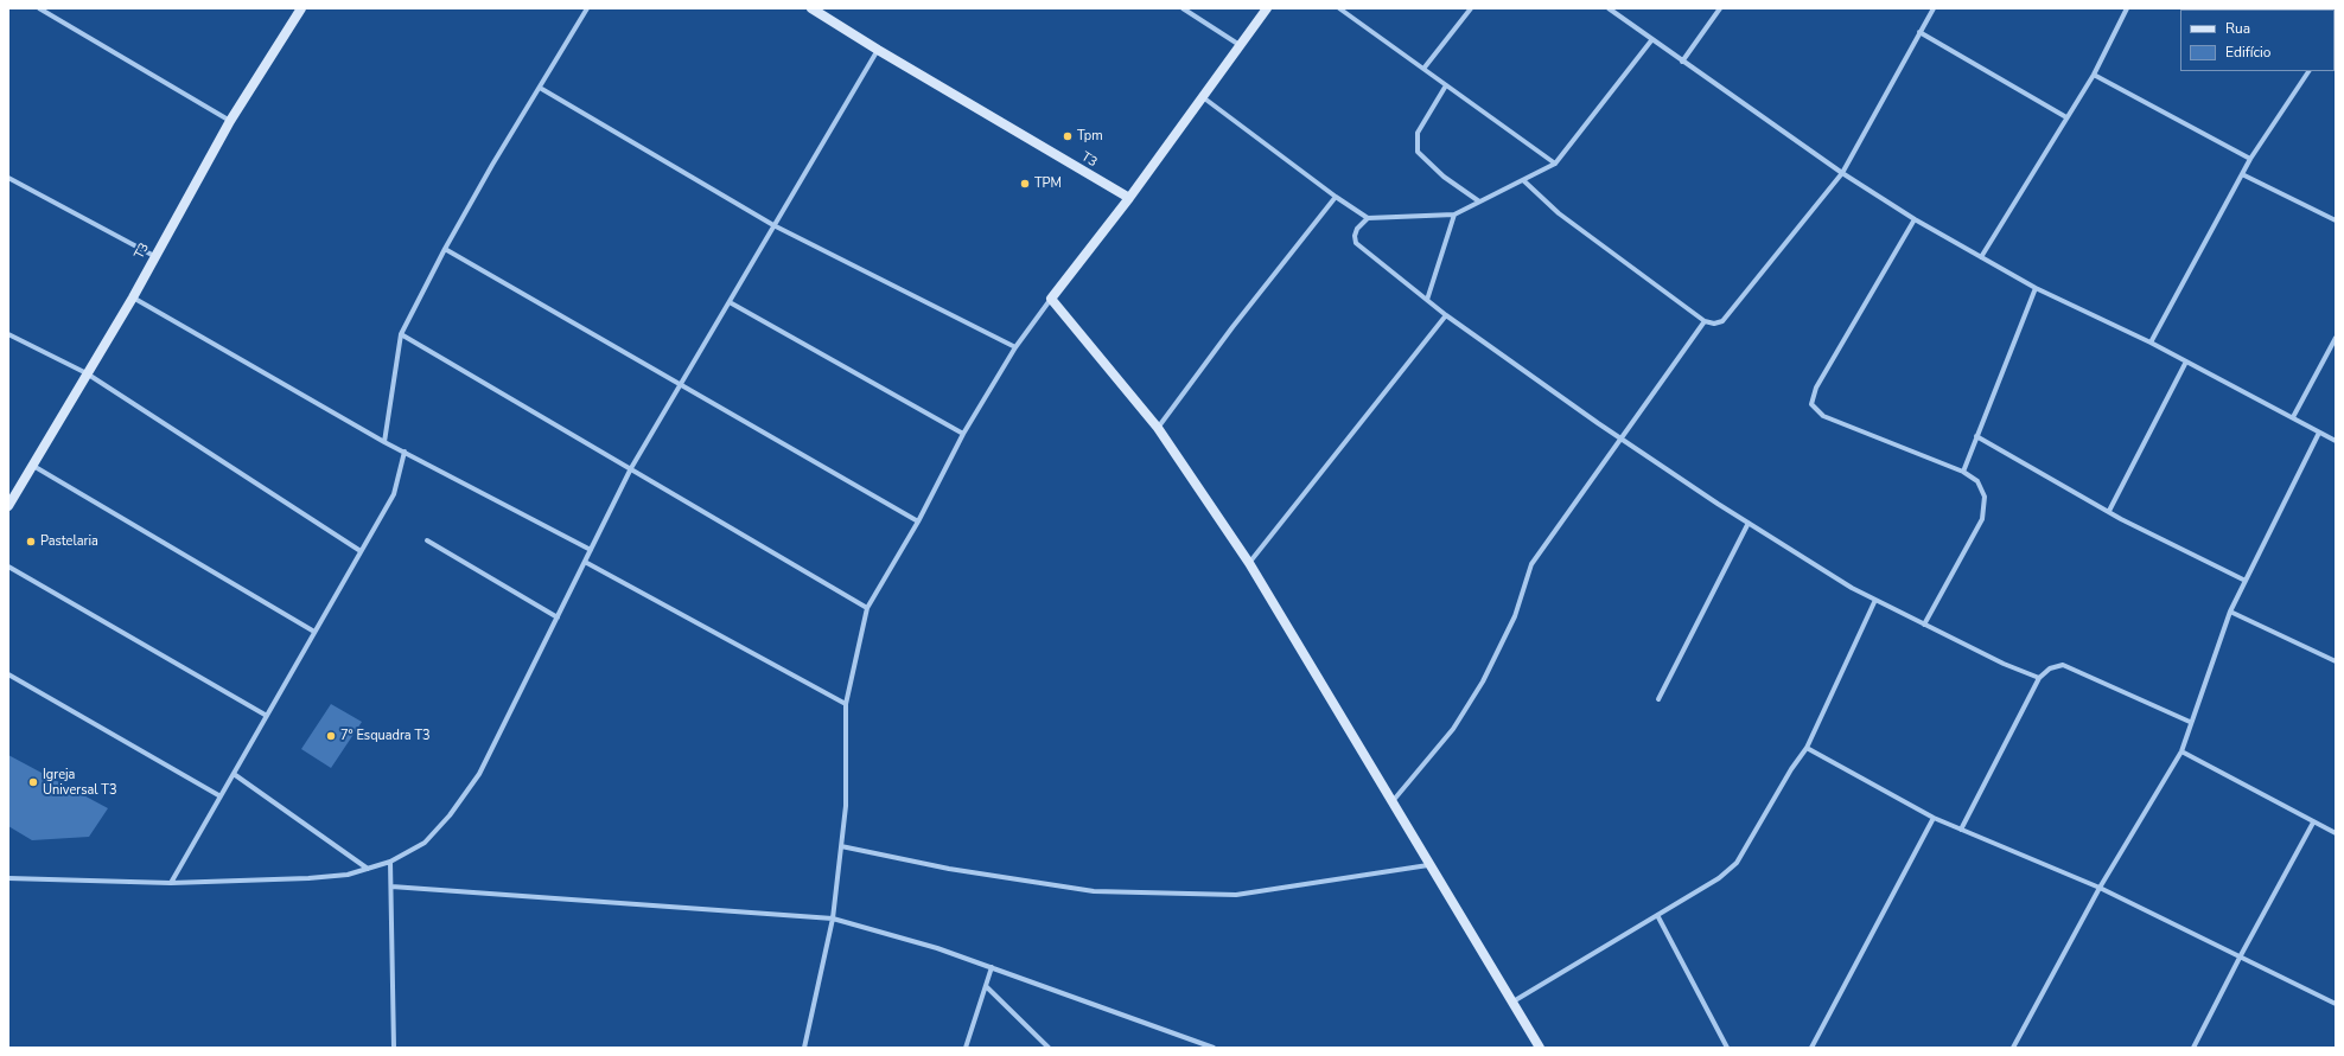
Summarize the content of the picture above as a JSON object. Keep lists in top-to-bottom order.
{
  "streets": {
    "street": ["T3"]
  },
  "places": [
    "Tpm",
    "TPM",
    "Pastelaria",
    "7° Esquadra T3",
    "Igreja Universal T3"
  ],
  "legend": ["Rua", "Edifício"]
}
